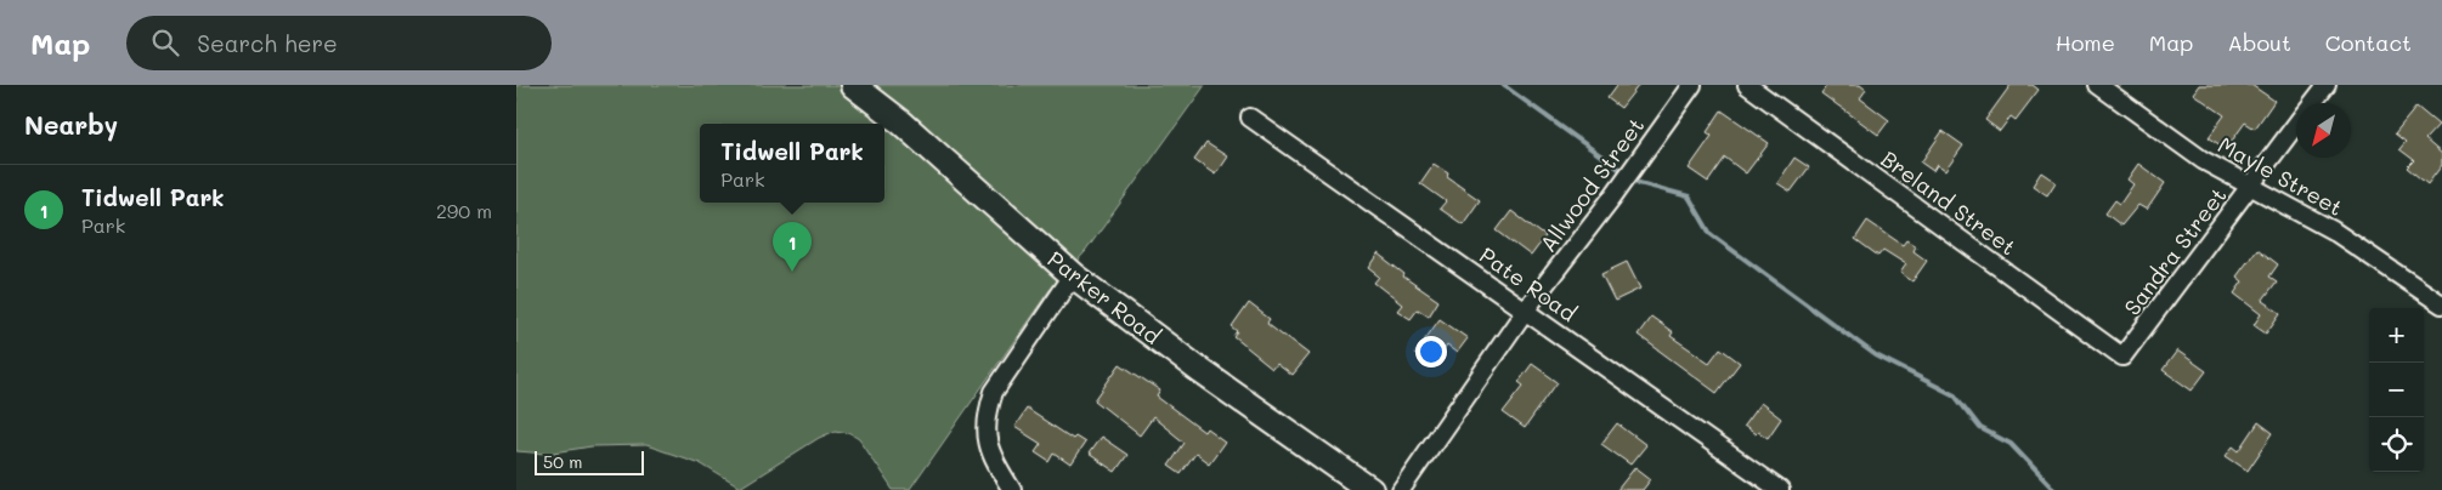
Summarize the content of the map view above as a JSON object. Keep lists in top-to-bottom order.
{
  "streets": {
    "main road": ["Parker Road"],
    "street": [
      "Mayle Street",
      "Allwood Street",
      "Breland Street",
      "Sandra Street",
      "Pate Road"
    ]
  },
  "crossings": [
    ["Mayle Street", "Sandra Street"],
    ["Allwood Street", "Pate Road"],
    ["Breland Street", "Sandra Street"]
  ],
  "scale_bar": "50 m",
  "north": "bottom left",
  "page": {
    "header": "Map",
    "search": "Search here",
    "nav": [
      "Home",
      "Map",
      "About",
      "Contact"
    ],
    "heading": "Nearby",
    "popup": ["Tidwell Park", "Park"],
    "list": [
      {
        "mark": "1",
        "name": "Tidwell Park",
        "note": "Park",
        "value": "290 m"
      }
    ],
    "pins": "1",
    "map_buttons": ["+", "−"],
    "scale": "50 m"
  }
}
